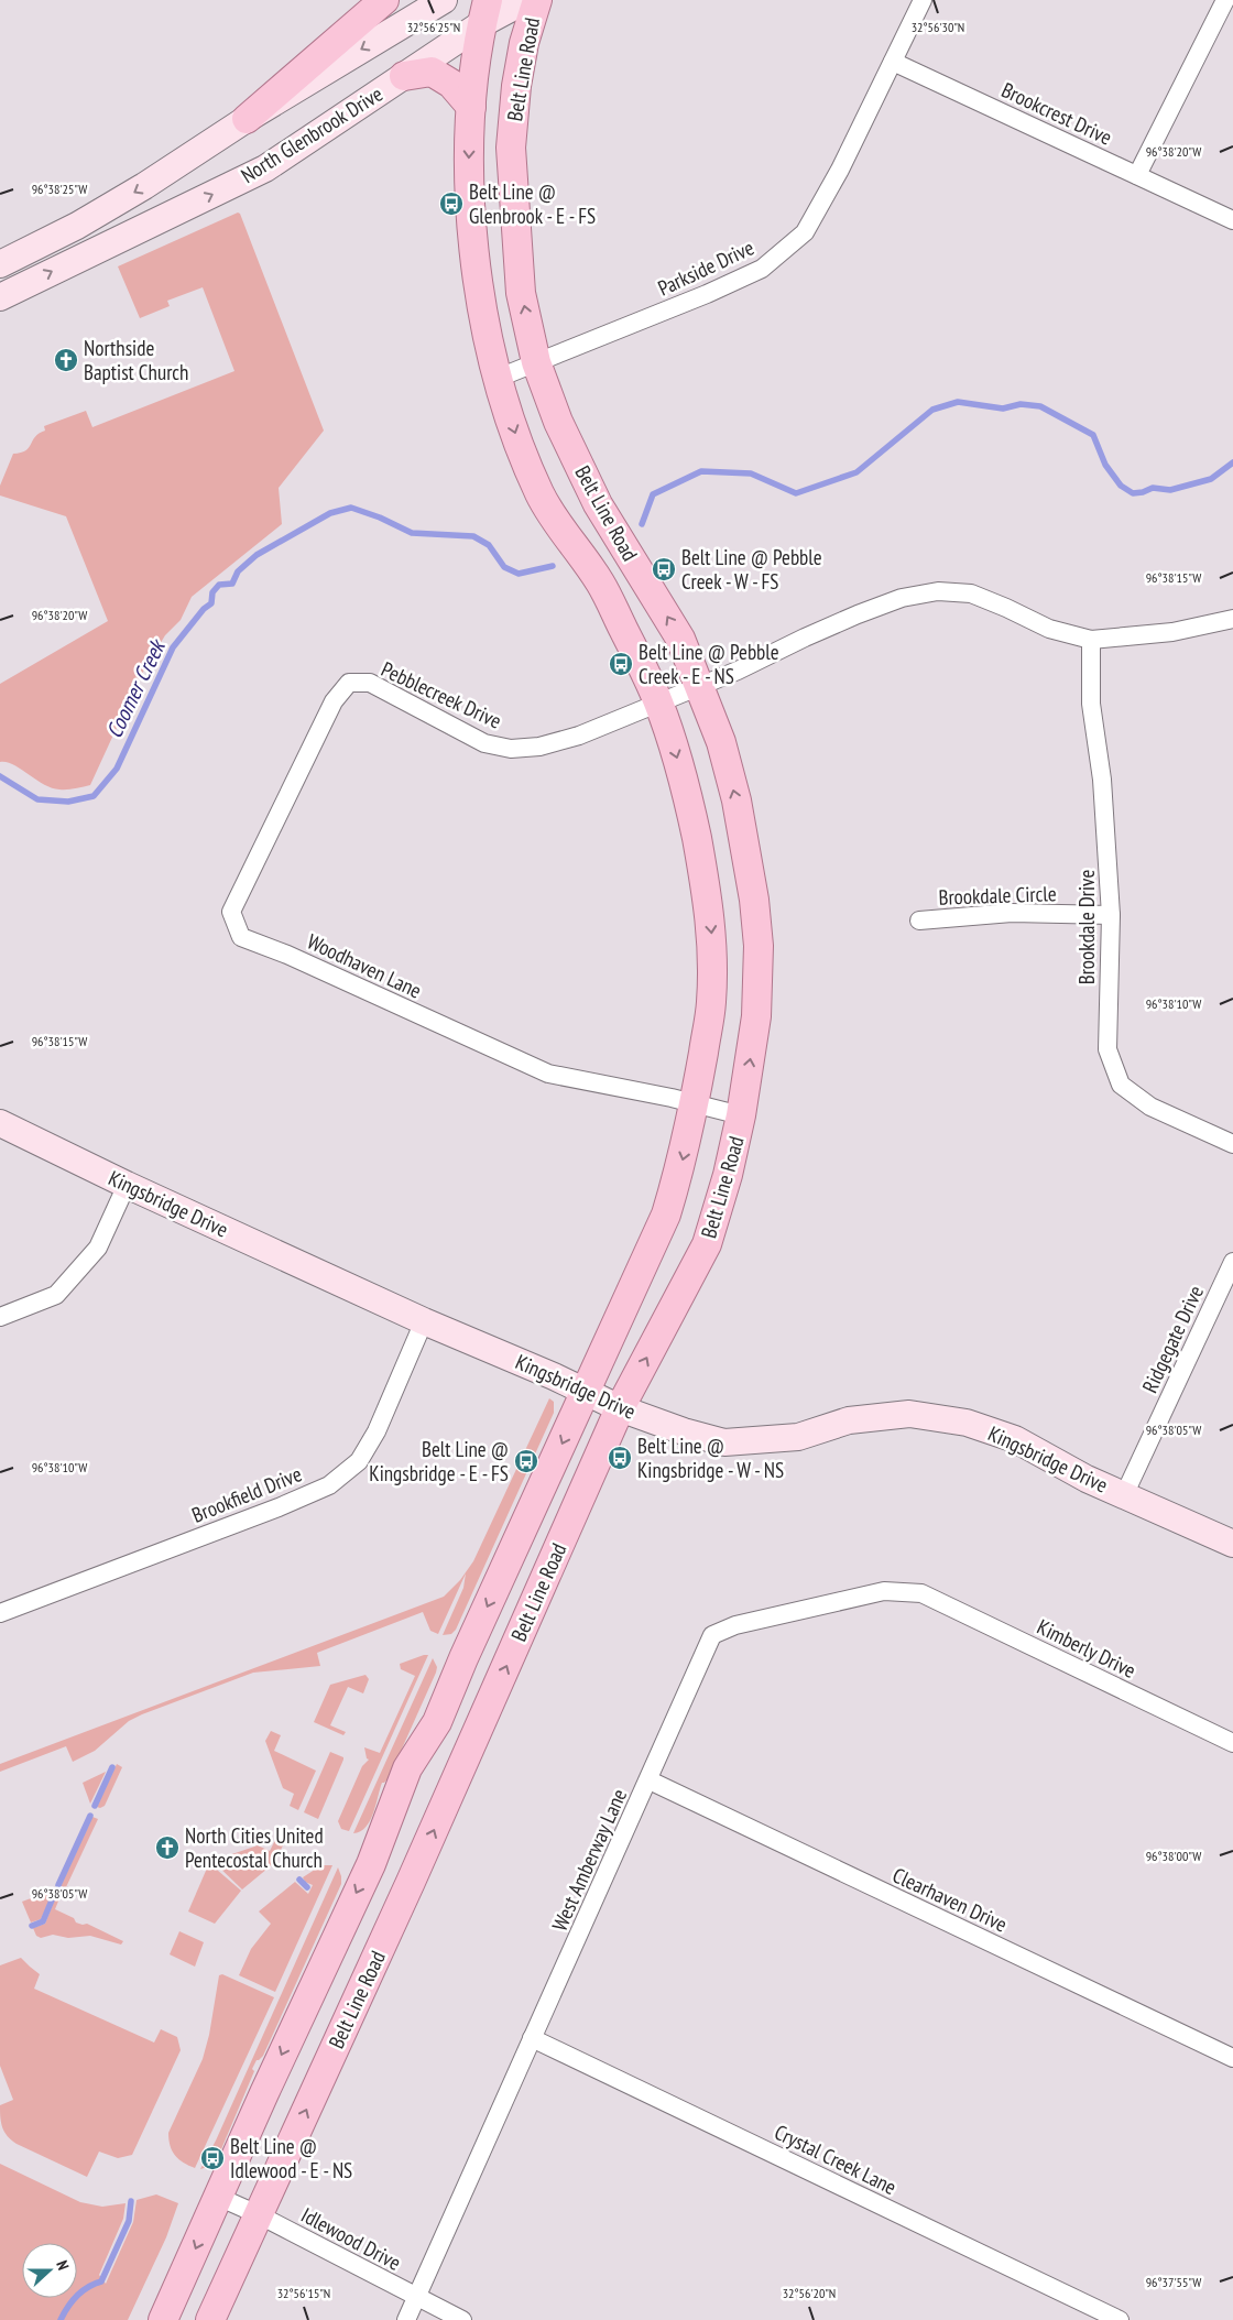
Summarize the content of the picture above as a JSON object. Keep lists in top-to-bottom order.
{
  "streets": {
    "main road": ["Belt Line Road"],
    "street": [
      "Brookcrest Drive",
      "North Glenbrook Drive",
      "Parkside Drive",
      "Pebblecreek Drive",
      "Brookdale Circle",
      "Brookdale Drive",
      "Woodhaven Lane",
      "Kingsbridge Drive",
      "Ridgegate Drive",
      "Brookfield Drive",
      "Kimberly Drive",
      "West Amberway Lane",
      "Clearhaven Drive",
      "Crystal Creek Lane",
      "Idlewood Drive"
    ]
  },
  "crossings": [
    ["Belt Line Road", "North Glenbrook Drive"],
    ["Belt Line Road", "Parkside Drive"],
    ["Belt Line Road", "Pebblecreek Drive"],
    ["Belt Line Road", "Woodhaven Lane"],
    ["Belt Line Road", "Kingsbridge Drive"],
    ["Belt Line Road", "Idlewood Drive"],
    ["Brookcrest Drive", "Parkside Drive"],
    ["Pebblecreek Drive", "Brookdale Drive"],
    ["Pebblecreek Drive", "Woodhaven Lane"],
    ["Brookdale Circle", "Brookdale Drive"],
    ["Kingsbridge Drive", "Ridgegate Drive"],
    ["Kingsbridge Drive", "Brookfield Drive"],
    ["Kimberly Drive", "West Amberway Lane"],
    ["West Amberway Lane", "Clearhaven Drive"],
    ["West Amberway Lane", "Crystal Creek Lane"],
    ["West Amberway Lane", "Idlewood Drive"]
  ],
  "water": ["Coomer Creek"],
  "places": {
    "bus stop": [
      "Belt Line @ Glenbrook - E - FS",
      "Belt Line @ Pebble Creek - W - FS",
      "Belt Line @ Pebble Creek - E - NS",
      "Belt Line @ Kingsbridge - W - NS",
      "Belt Line @ Kingsbridge - E - FS",
      "Belt Line @ Idlewood - E - NS"
    ],
    "church": ["Northside Baptist Church", "North Cities United Pentecostal Church"]
  },
  "north": "right",
  "coordinates": [
    "32°56'25\"N",
    "32°56'30\"N",
    "96°38'20\"W",
    "96°38'25\"W",
    "96°38'15\"W",
    "96°38'10\"W",
    "96°38'05\"W",
    "96°38'00\"W",
    "96°37'55\"W",
    "32°56'15\"N",
    "32°56'20\"N"
  ]
}
